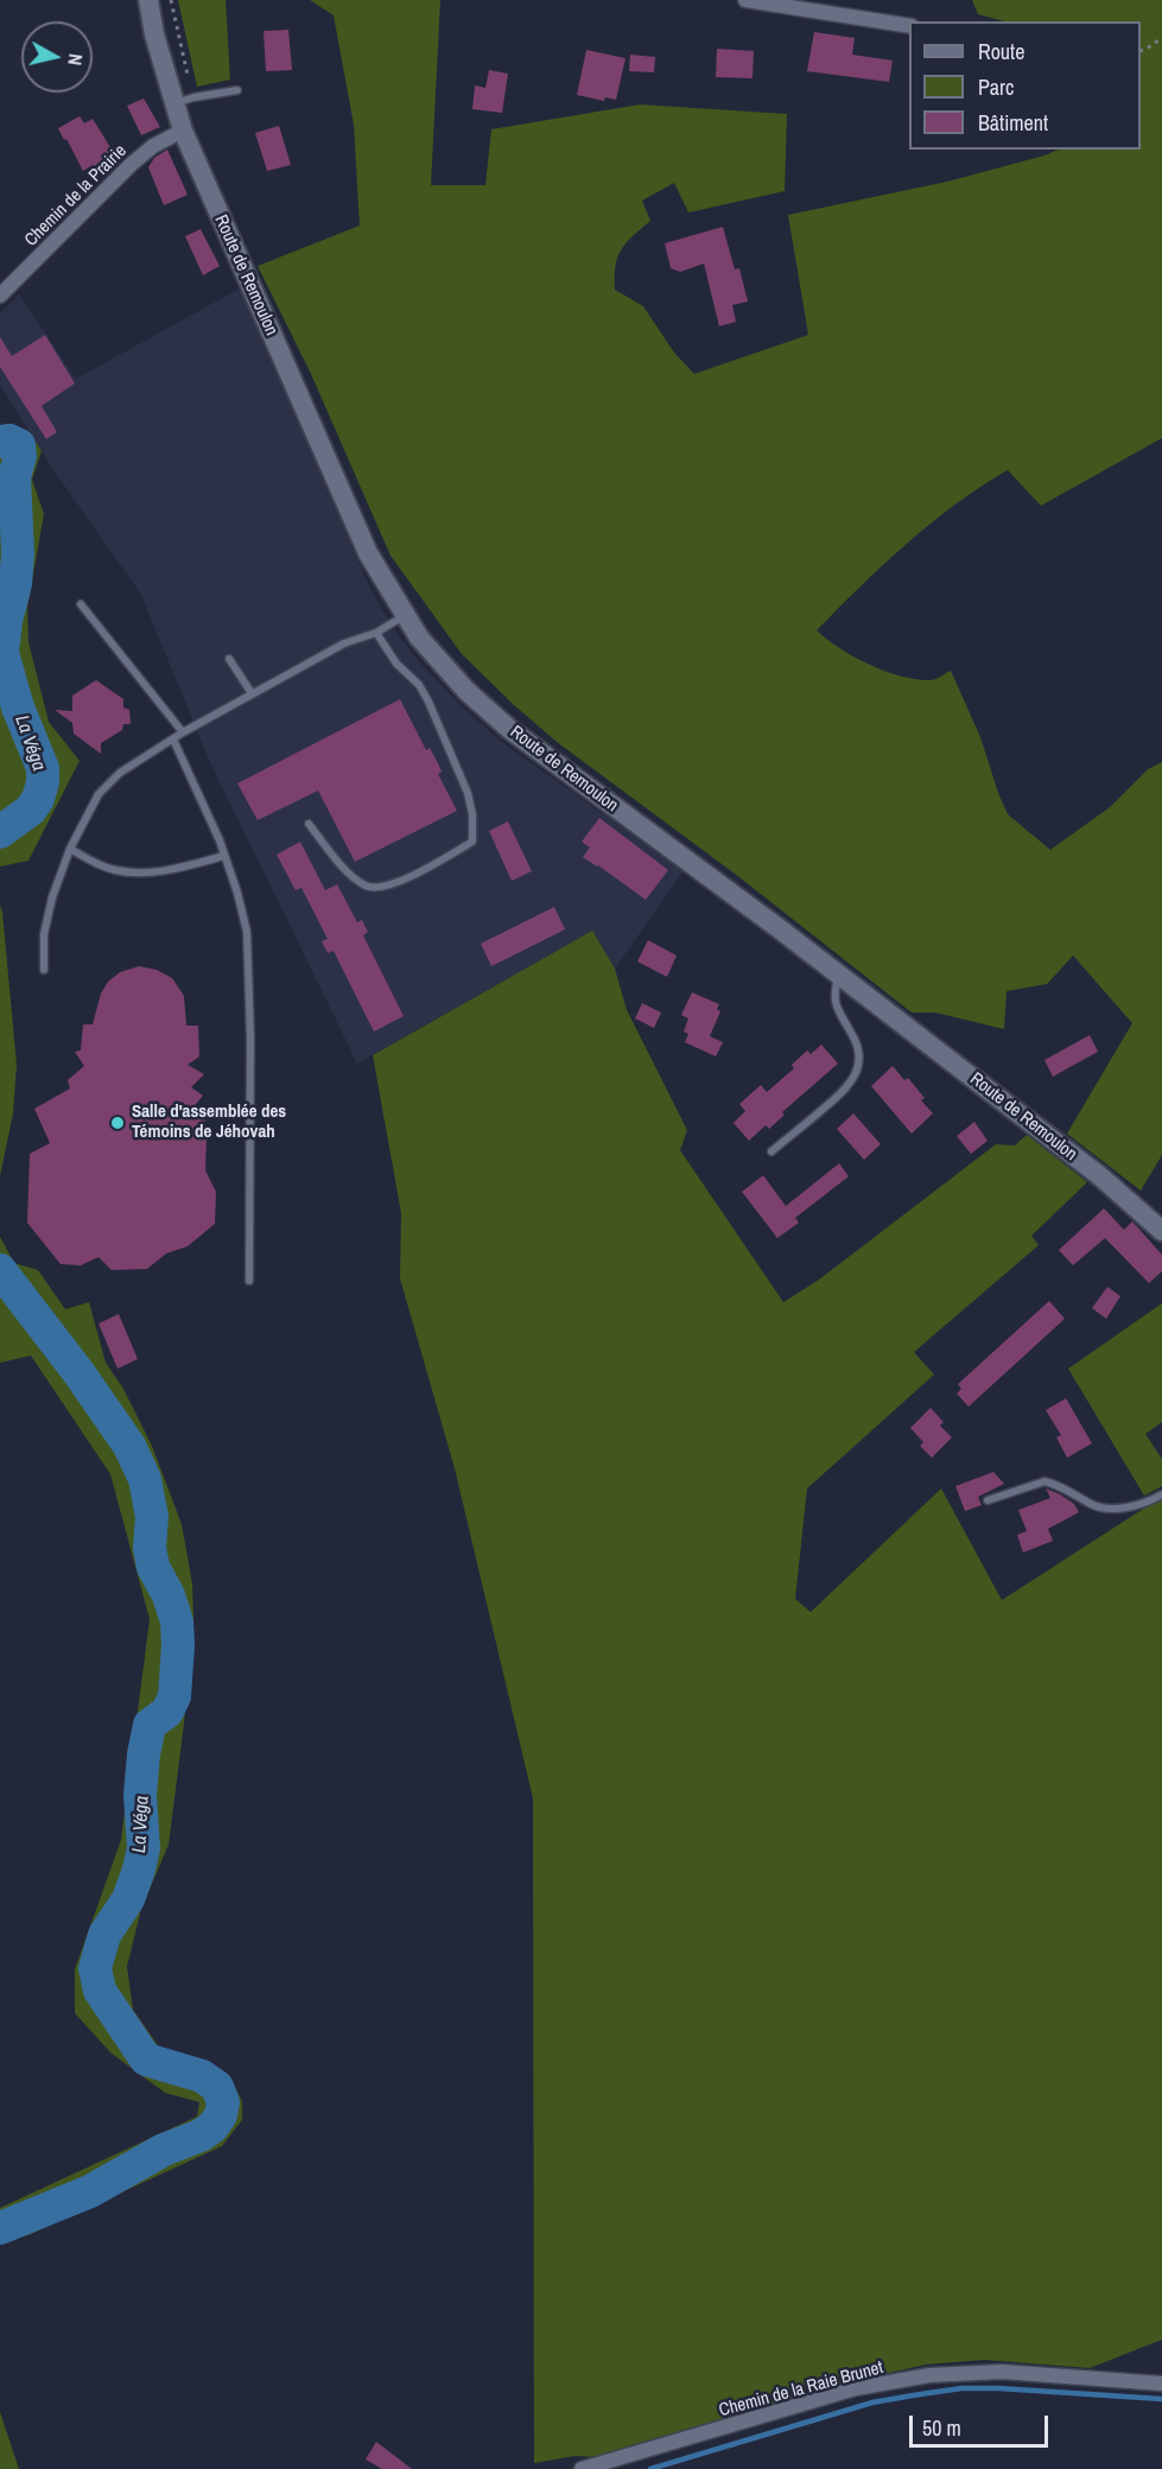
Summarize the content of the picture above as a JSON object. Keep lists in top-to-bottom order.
{
  "streets": {
    "main road": ["Route de Remoulon"],
    "street": ["Chemin de la Prairie", "Chemin de la Raie Brunet"]
  },
  "crossings": [
    ["Chemin de la Prairie", "Route de Remoulon"]
  ],
  "water": ["La Véga"],
  "places": ["Salle d'assemblée des Témoins de Jéhovah"],
  "legend": ["Route", "Parc", "Bâtiment"],
  "scale_bar": "50 m",
  "north": "right"
}
